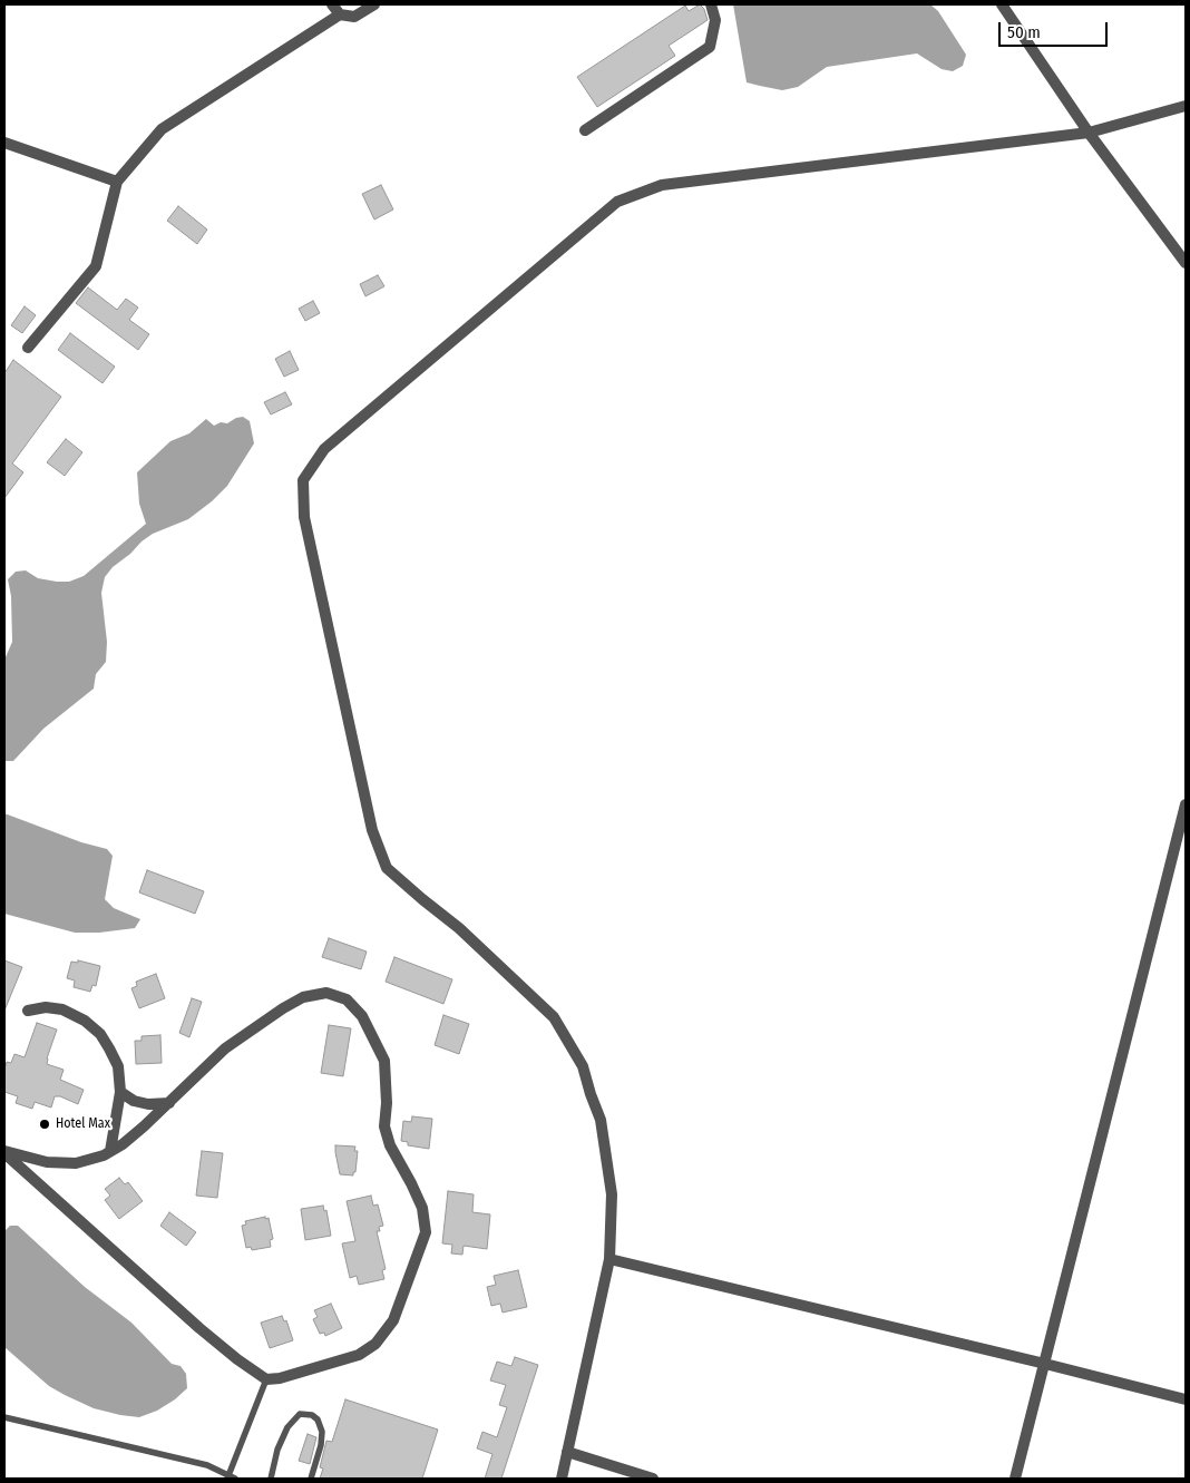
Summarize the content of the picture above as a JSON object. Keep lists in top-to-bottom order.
{
  "places": ["Hotel Max"],
  "scale_bar": "50 m"
}
